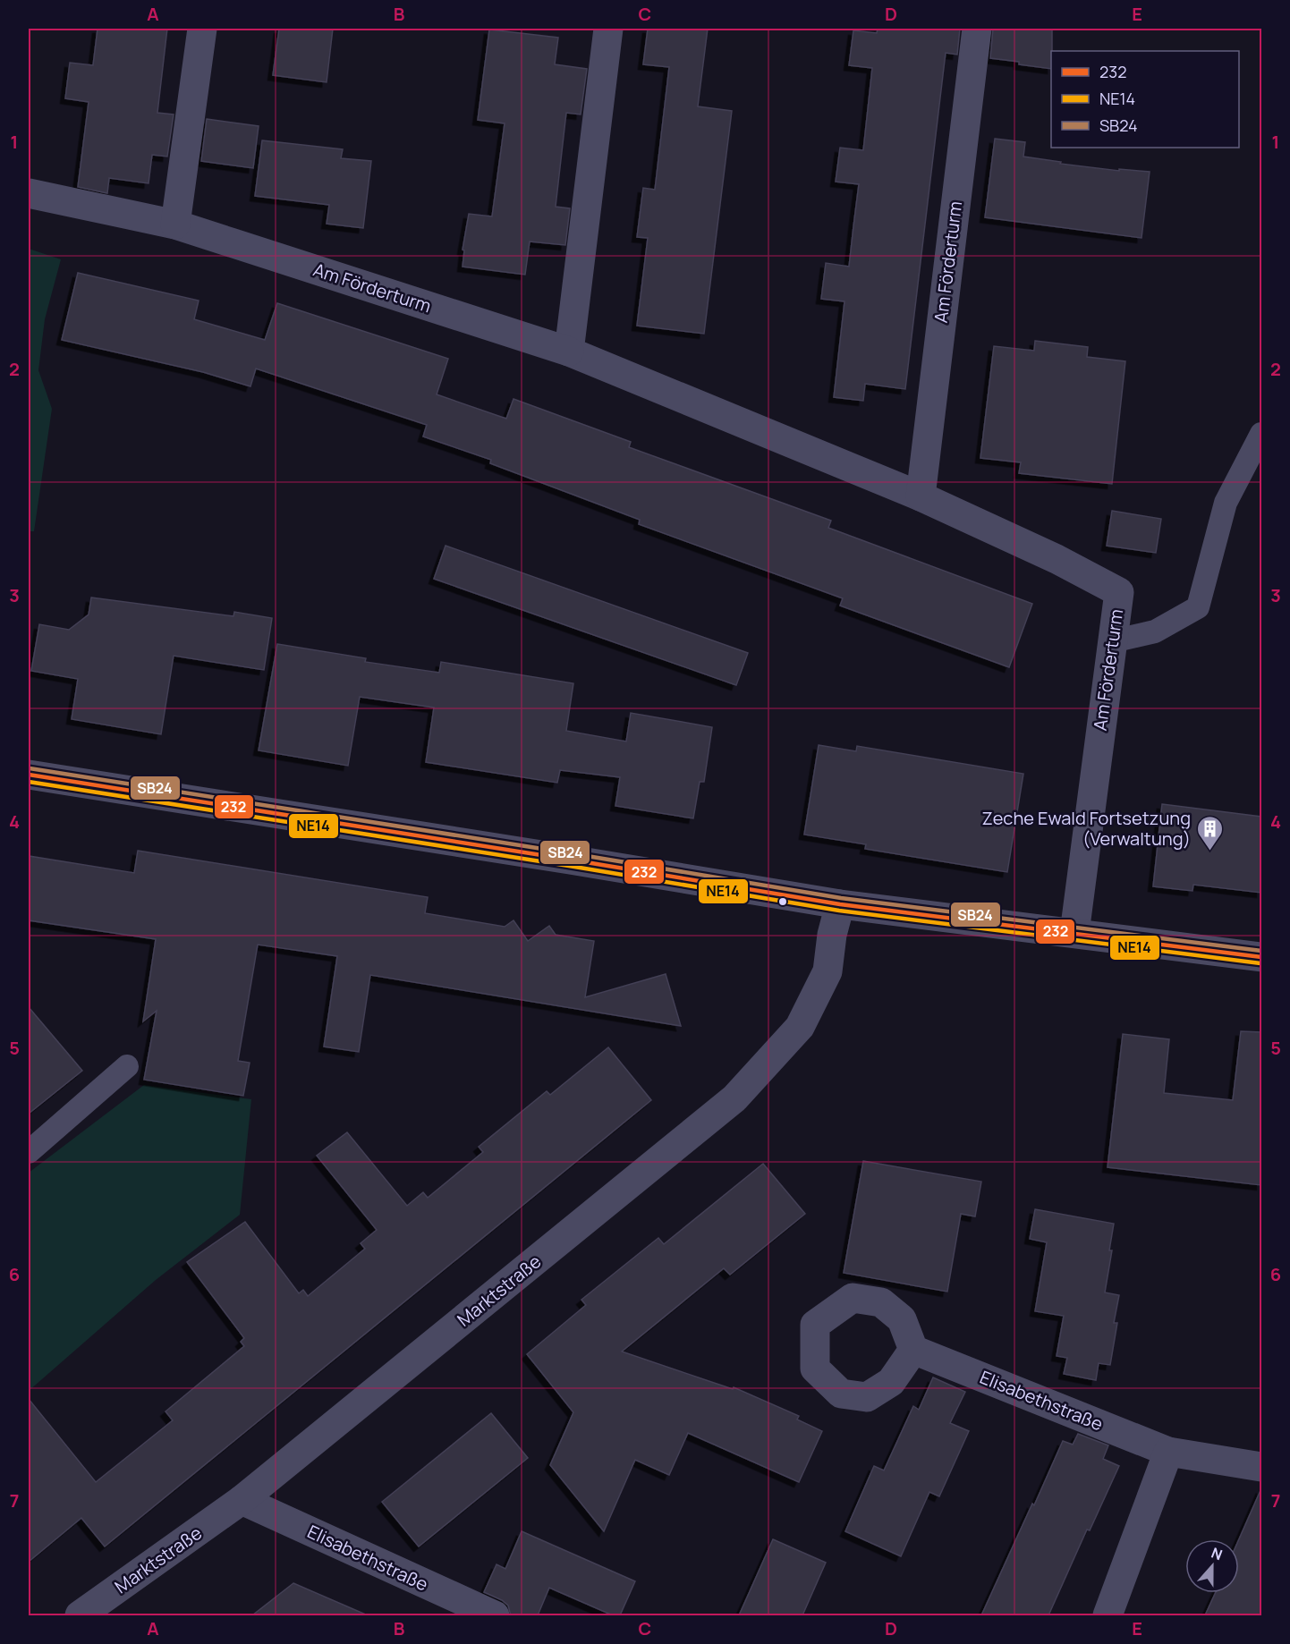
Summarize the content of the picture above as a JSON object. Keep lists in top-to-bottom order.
{
  "streets": {
    "street": ["Am Förderturm", "Marktstraße", "Elisabethstraße"]
  },
  "crossings": [
    ["Marktstraße", "Elisabethstraße"]
  ],
  "places": {
    "building": ["Zeche Ewald Fortsetzung (Verwaltung)"]
  },
  "lines": ["transit line SB24", "transit line 232", "transit line NE14"],
  "legend": ["232", "NE14", "SB24"],
  "north": "top",
  "grid": {
    "columns": [
      "A",
      "B",
      "C",
      "D",
      "E"
    ],
    "rows": [
      "1",
      "2",
      "3",
      "4",
      "5",
      "6",
      "7"
    ]
  }
}
